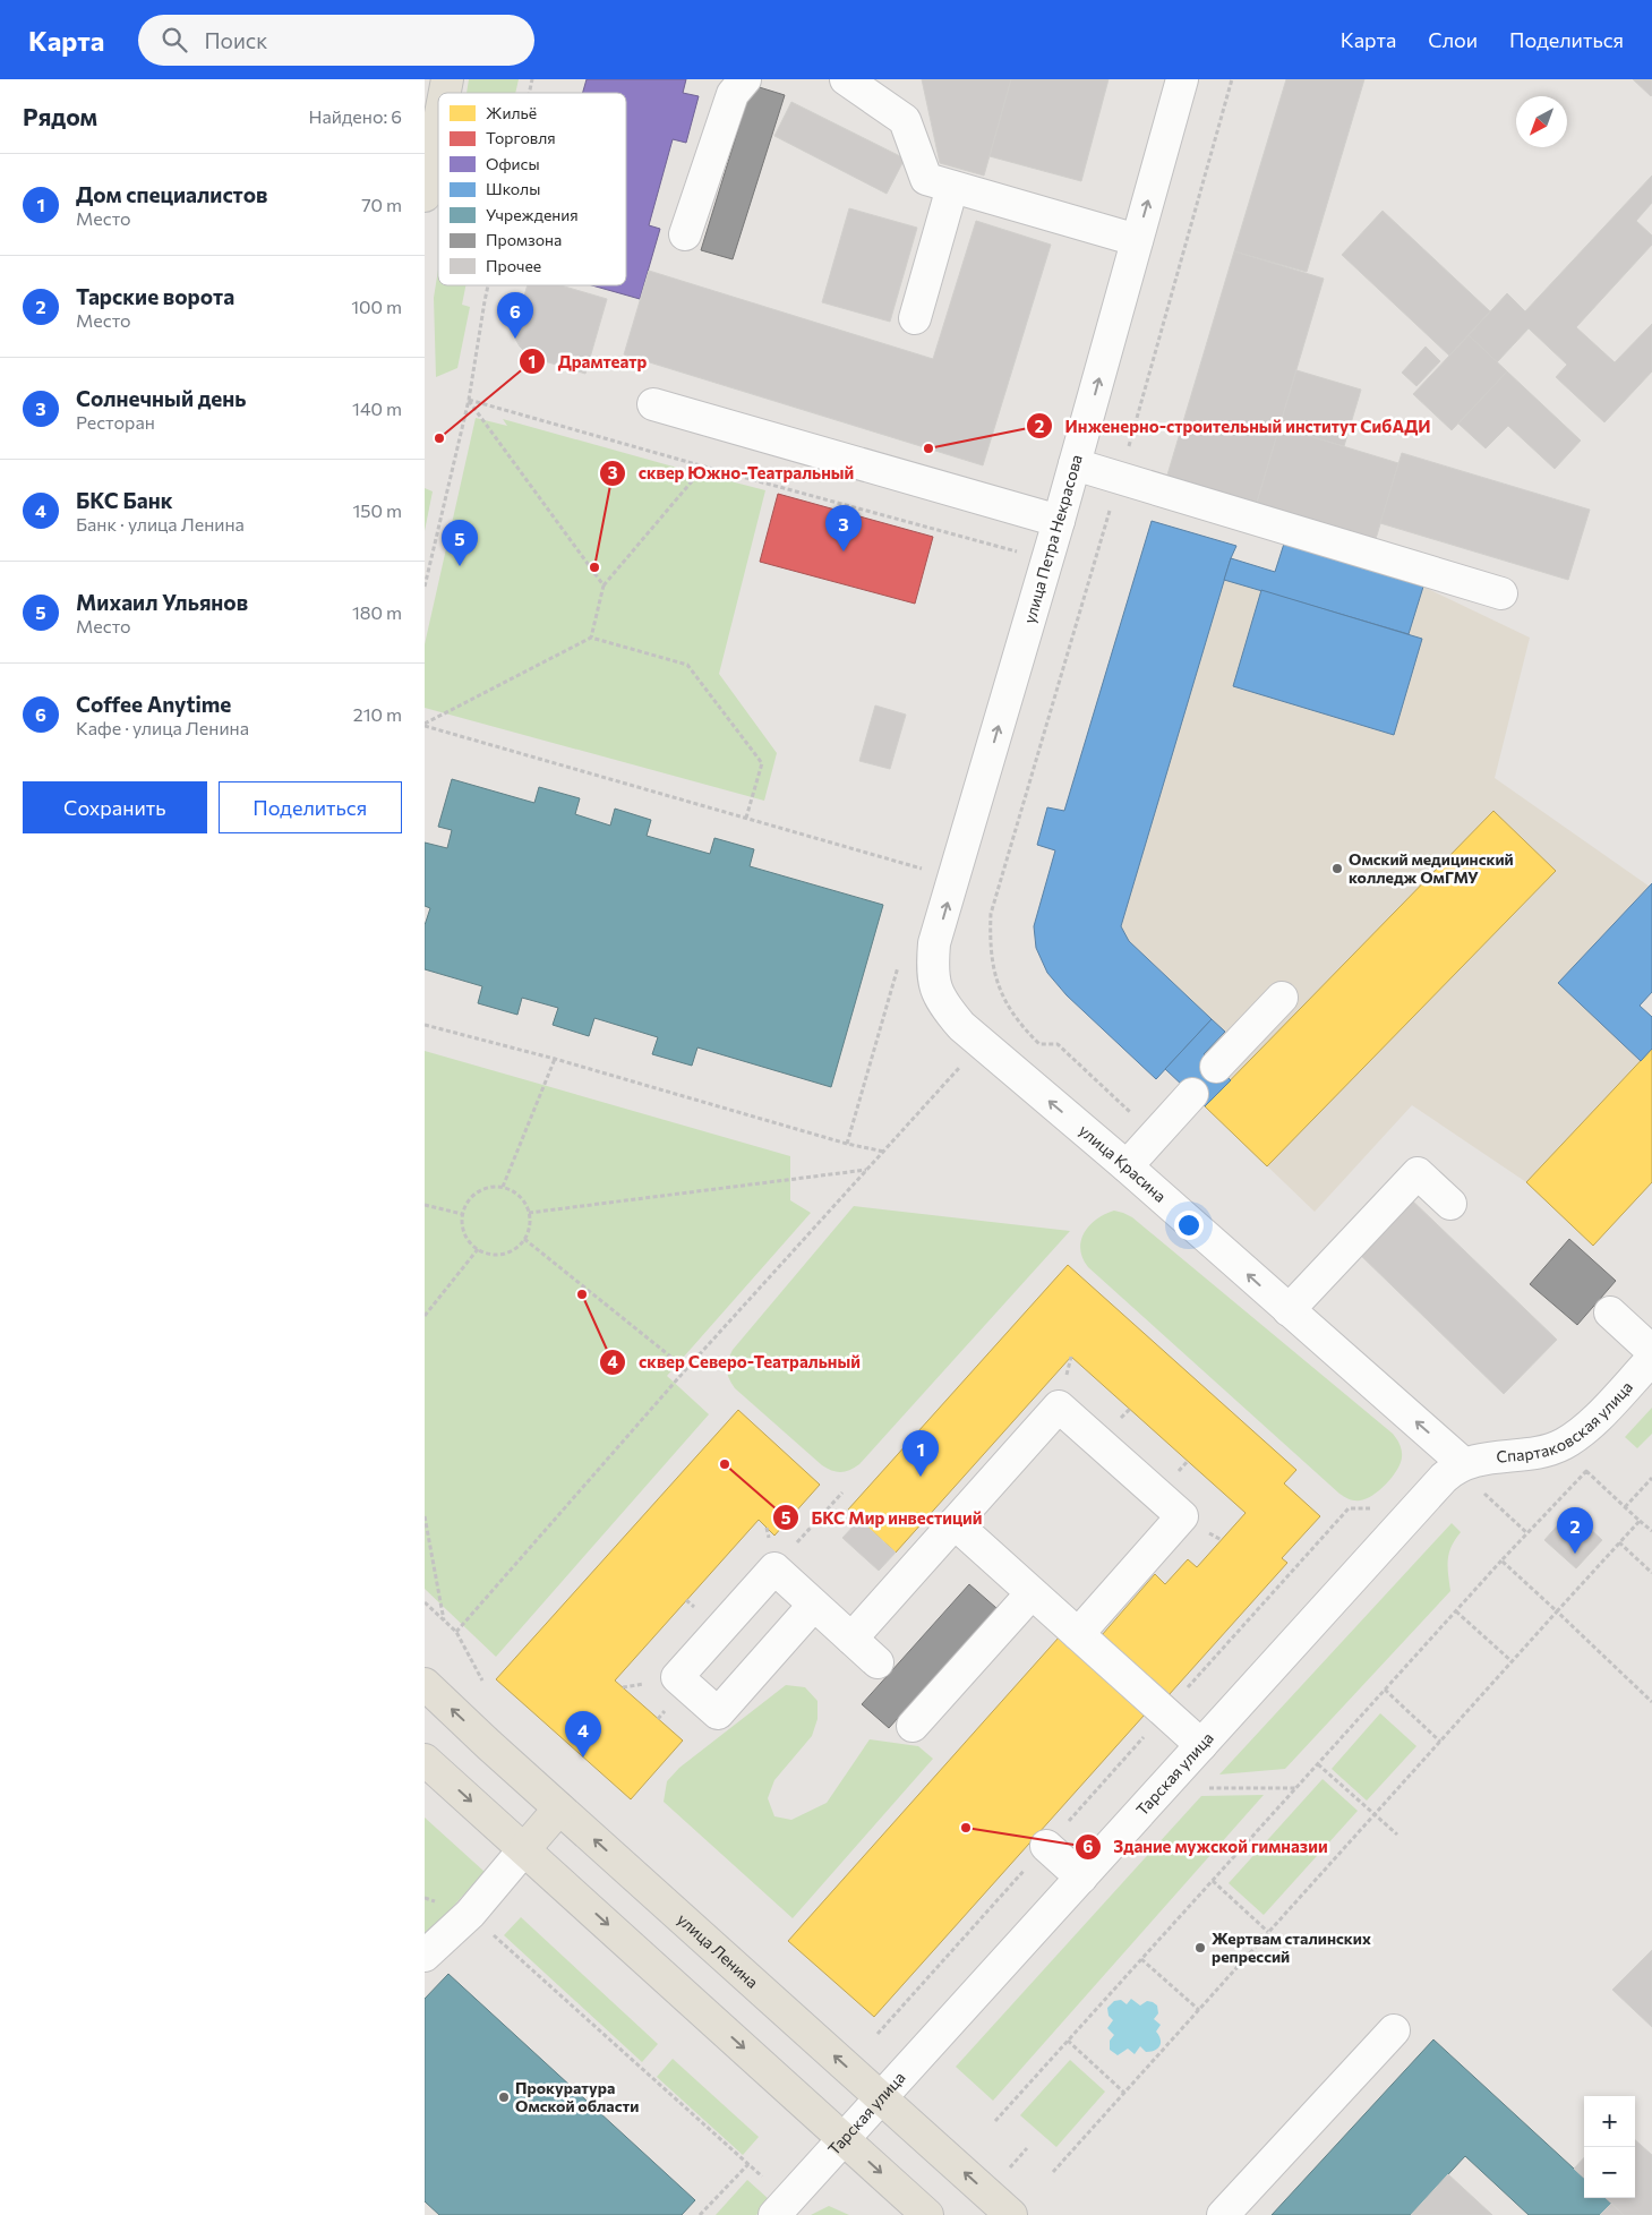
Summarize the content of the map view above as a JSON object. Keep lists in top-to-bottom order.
{
  "streets": {
    "main road": ["улица Ленина"],
    "street": [
      "улица Петра Некрасова",
      "улица Красина",
      "Спартаковская улица",
      "Тарская улица"
    ]
  },
  "crossings": [
    ["улица Петра Некрасова", "улица Красина"],
    ["улица Красина", "Спартаковская улица"],
    ["улица Красина", "Тарская улица"],
    ["Спартаковская улица", "Тарская улица"],
    ["Тарская улица", "улица Ленина"]
  ],
  "one_way": ["улица Петра Некрасова", "улица Красина"],
  "places": [
    "Драмтеатр",
    "Инженерно-строительный институт СибАДИ",
    "сквер Южно-Театральный",
    "Омский медицинский колледж ОмГМУ",
    "сквер Северо-Театральный",
    "БКС Мир инвестиций",
    "Здание мужской гимназии",
    "Жертвам сталинских репрессий",
    "Прокуратура Омской области"
  ],
  "legend": [
    "Жильё",
    "Торговля",
    "Офисы",
    "Школы",
    "Учреждения",
    "Промзона",
    "Прочее"
  ],
  "north": "bottom left",
  "page": {
    "header": "Карта",
    "search": "Поиск",
    "nav": ["Карта", "Слои", "Поделиться"],
    "heading": ["Рядом", "Найдено: 6"],
    "list": [
      {
        "mark": "1",
        "name": "Дом специалистов",
        "note": "Место",
        "value": "70 m"
      },
      {
        "mark": "2",
        "name": "Тарские ворота",
        "note": "Место",
        "value": "100 m"
      },
      {
        "mark": "3",
        "name": "Солнечный день",
        "note": "Ресторан",
        "value": "140 m"
      },
      {
        "mark": "4",
        "name": "БКС Банк",
        "note": "Банк · улица Ленина",
        "value": "150 m"
      },
      {
        "mark": "5",
        "name": "Михаил Ульянов",
        "note": "Место",
        "value": "180 m"
      },
      {
        "mark": "6",
        "name": "Coffee Anytime",
        "note": "Кафе · улица Ленина",
        "value": "210 m"
      }
    ],
    "pins": [
      "6",
      "3",
      "5",
      "1",
      "2",
      "4"
    ],
    "buttons": ["Сохранить", "Поделиться"],
    "map_buttons": ["+", "−"]
  }
}
